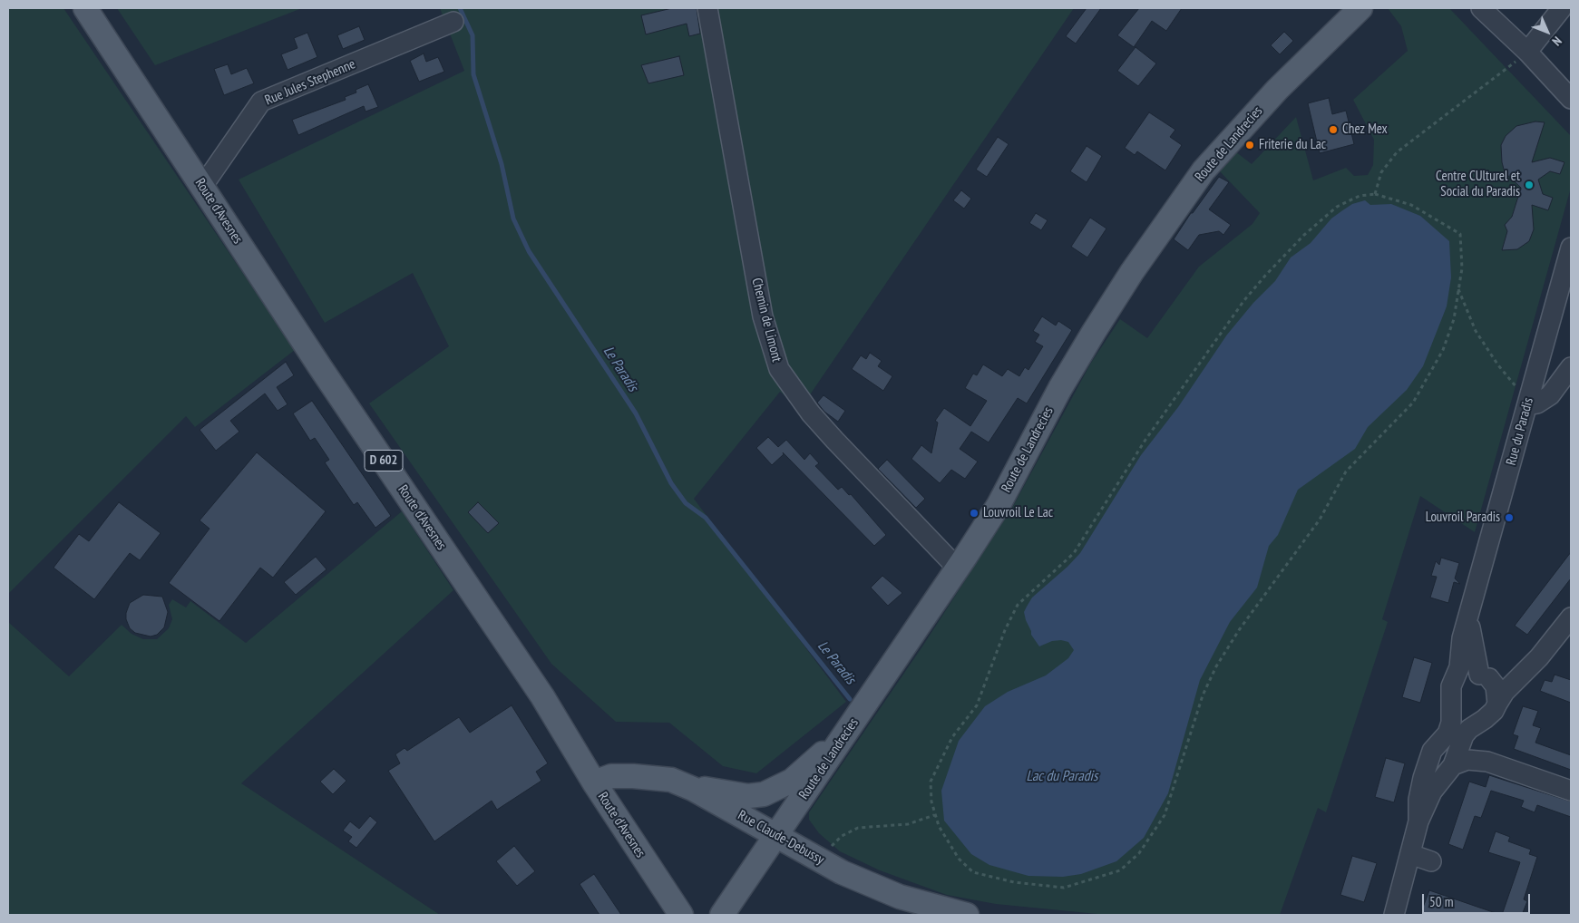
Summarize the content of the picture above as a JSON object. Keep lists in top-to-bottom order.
{
  "streets": {
    "main road": [
      "Route de Landrecies",
      "Route d'Avesnes",
      "D 602",
      "Rue Claude-Debussy"
    ],
    "street": ["Rue Jules Stephenne", "Chemin de Limont", "Rue du Paradis"]
  },
  "crossings": [
    ["Rue Jules Stephenne", "Route d'Avesnes"],
    ["Route de Landrecies", "Chemin de Limont"],
    ["Route de Landrecies", "Rue Claude-Debussy"],
    ["Route d'Avesnes", "Rue Claude-Debussy"]
  ],
  "water": ["Le Paradis", "Lac du Paradis"],
  "places": [
    "Chez Mex",
    "Friterie du Lac",
    "Centre CUlturel et Social du Paradis",
    "Louvroil Le Lac",
    "Louvroil Paradis"
  ],
  "scale_bar": "50 m",
  "north": "bottom right"
}
